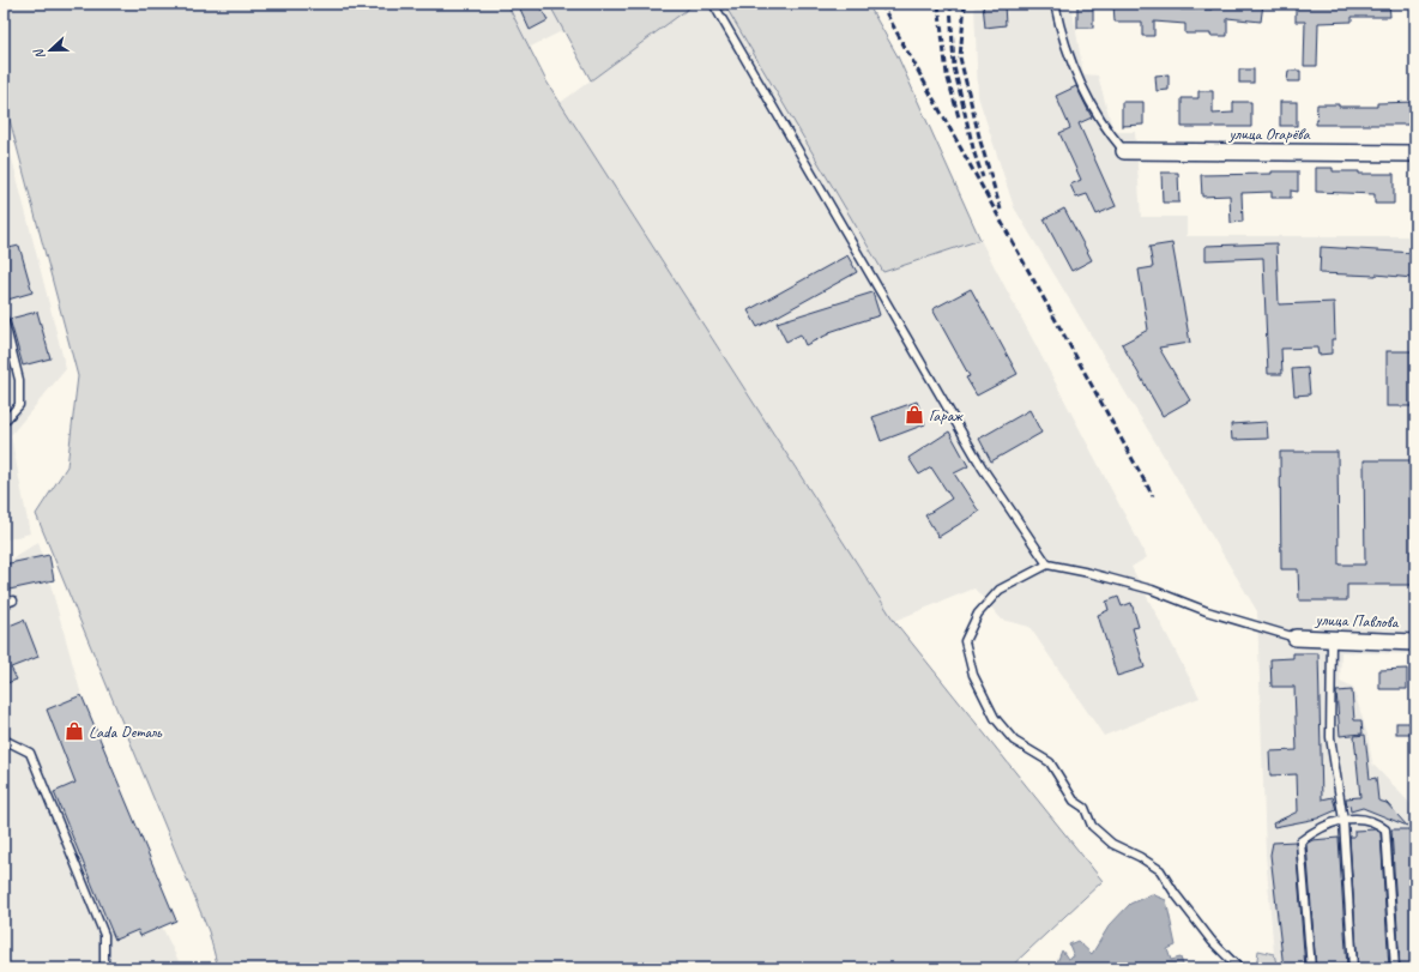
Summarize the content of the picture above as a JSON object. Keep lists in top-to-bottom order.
{
  "streets": {
    "street": ["улица Огарёва", "улица Павлова"]
  },
  "places": {
    "shop": ["Гараж", "Lada Dеталь"]
  },
  "north": "left"
}
